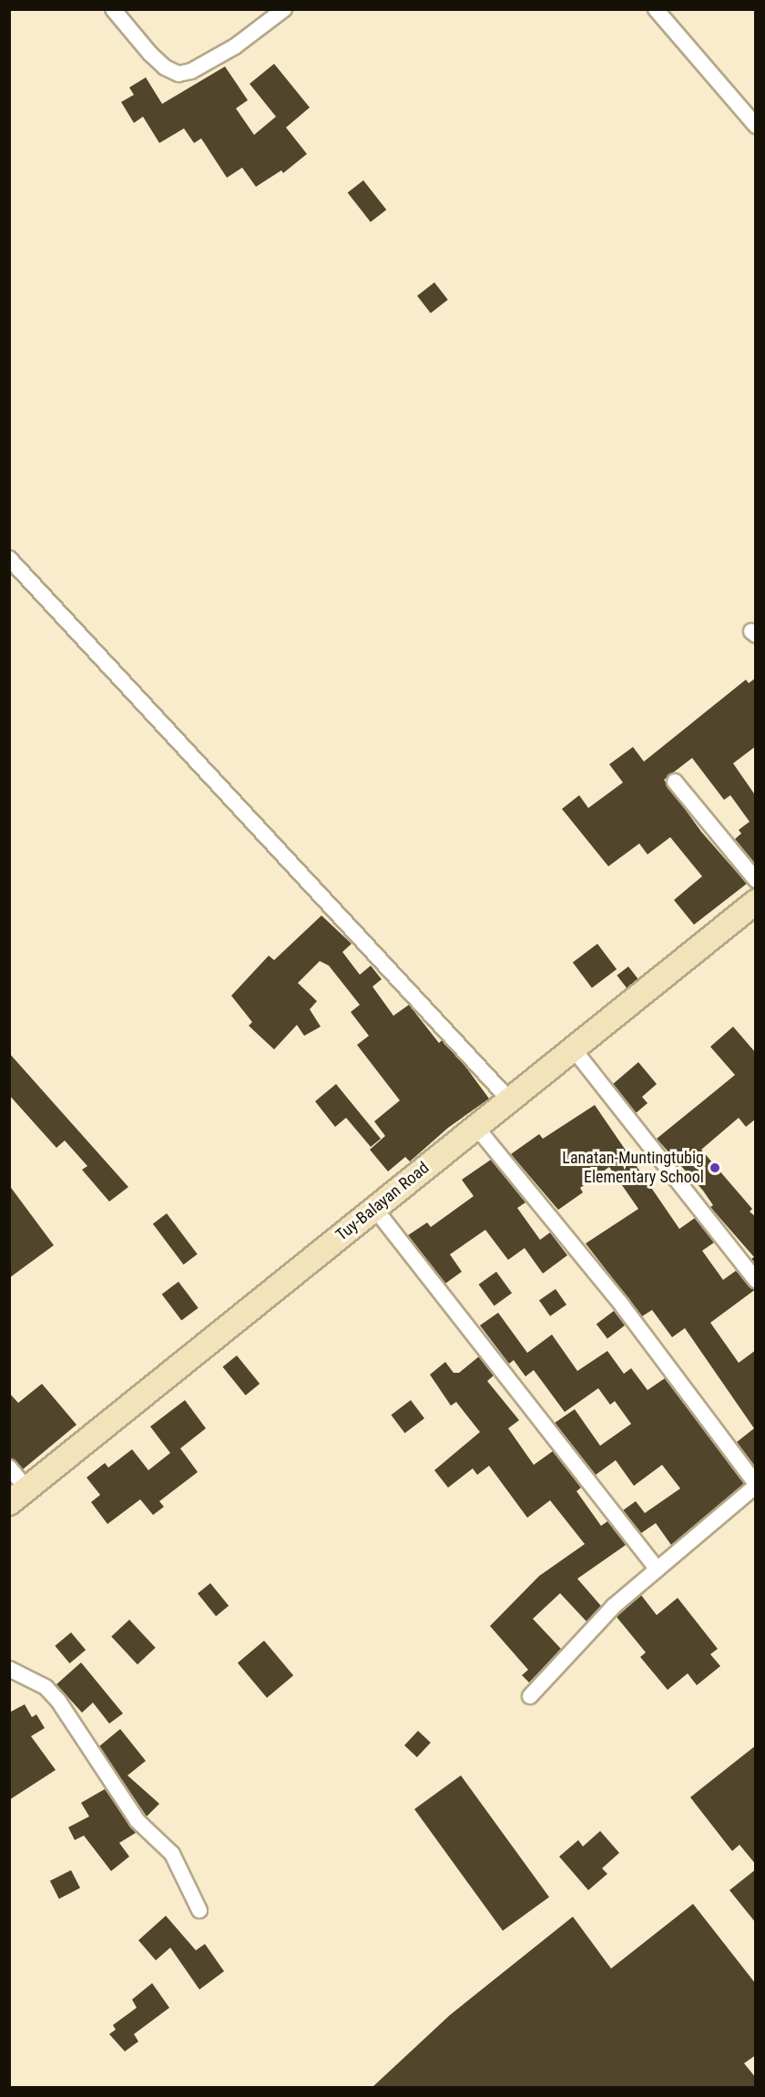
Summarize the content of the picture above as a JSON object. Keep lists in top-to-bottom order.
{
  "streets": {
    "main road": ["Tuy-Balayan Road"]
  },
  "places": ["Lanatan-Muntingtubig Elementary School"]
}
